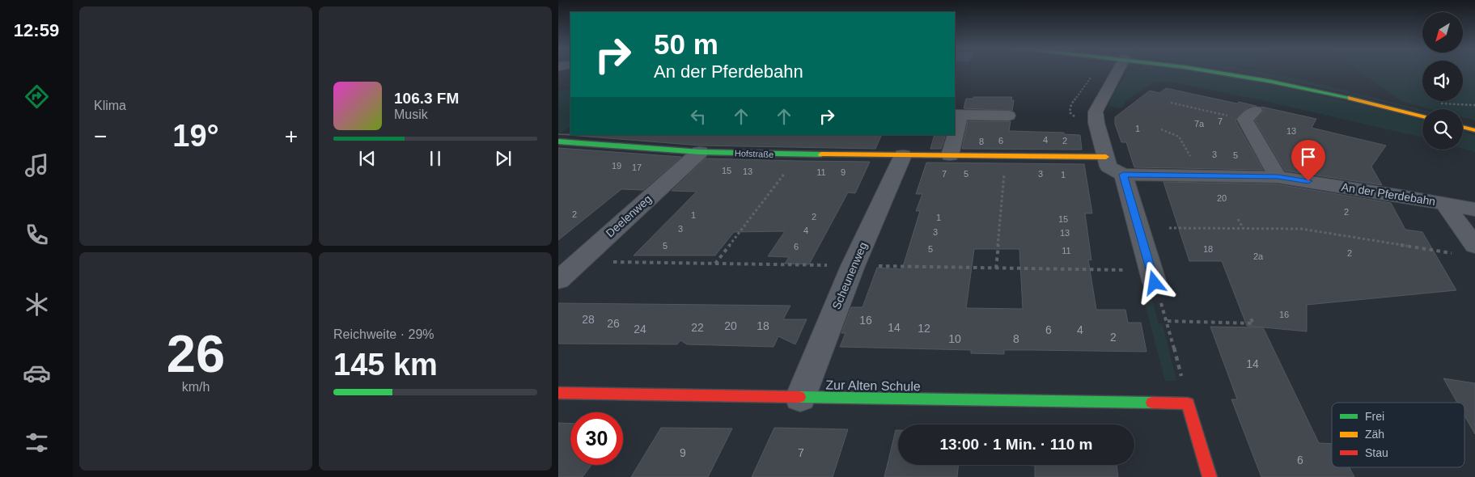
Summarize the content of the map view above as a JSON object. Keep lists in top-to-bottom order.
{
  "streets": {
    "street": [
      "Hofstraße",
      "An der Pferdebahn",
      "Deelenweg",
      "Scheunenweg",
      "Zur Alten Schule"
    ]
  },
  "crossings": [
    ["Hofstraße", "Deelenweg"],
    ["Hofstraße", "Scheunenweg"],
    ["Scheunenweg", "Zur Alten Schule"]
  ],
  "house_numbers": [
    "7",
    "7a",
    "1",
    "13",
    "4",
    "6",
    "2",
    "8",
    "3",
    "5",
    "19",
    "17",
    "15",
    "13",
    "11",
    "9",
    "7",
    "5",
    "3",
    "1",
    "20",
    "2",
    "2",
    "1",
    "2",
    "1",
    "15",
    "3",
    "4",
    "3",
    "13",
    "5",
    "6",
    "5",
    "18",
    "11",
    "2",
    "2a",
    "16",
    "28",
    "16",
    "26",
    "20",
    "18",
    "22",
    "14",
    "12",
    "24",
    "6",
    "4",
    "2",
    "10",
    "8",
    "14",
    "9",
    "7",
    "6"
  ],
  "legend": ["Frei", "Zäh", "Stau"],
  "north": "bottom left",
  "page": {
    "tabs": "12:59",
    "tile": [
      "Klima",
      ["26", "km/h"],
      ["Reichweite · 29%", "145 km"]
    ],
    "turn": ["50 m", "An der Pferdebahn"],
    "song": ["106.3 FM", "Musik"],
    "heat": ["−", "19°", "+"],
    "limit": "30",
    "trip": "13:00 · 1 Min. · 110 m"
  }
}
